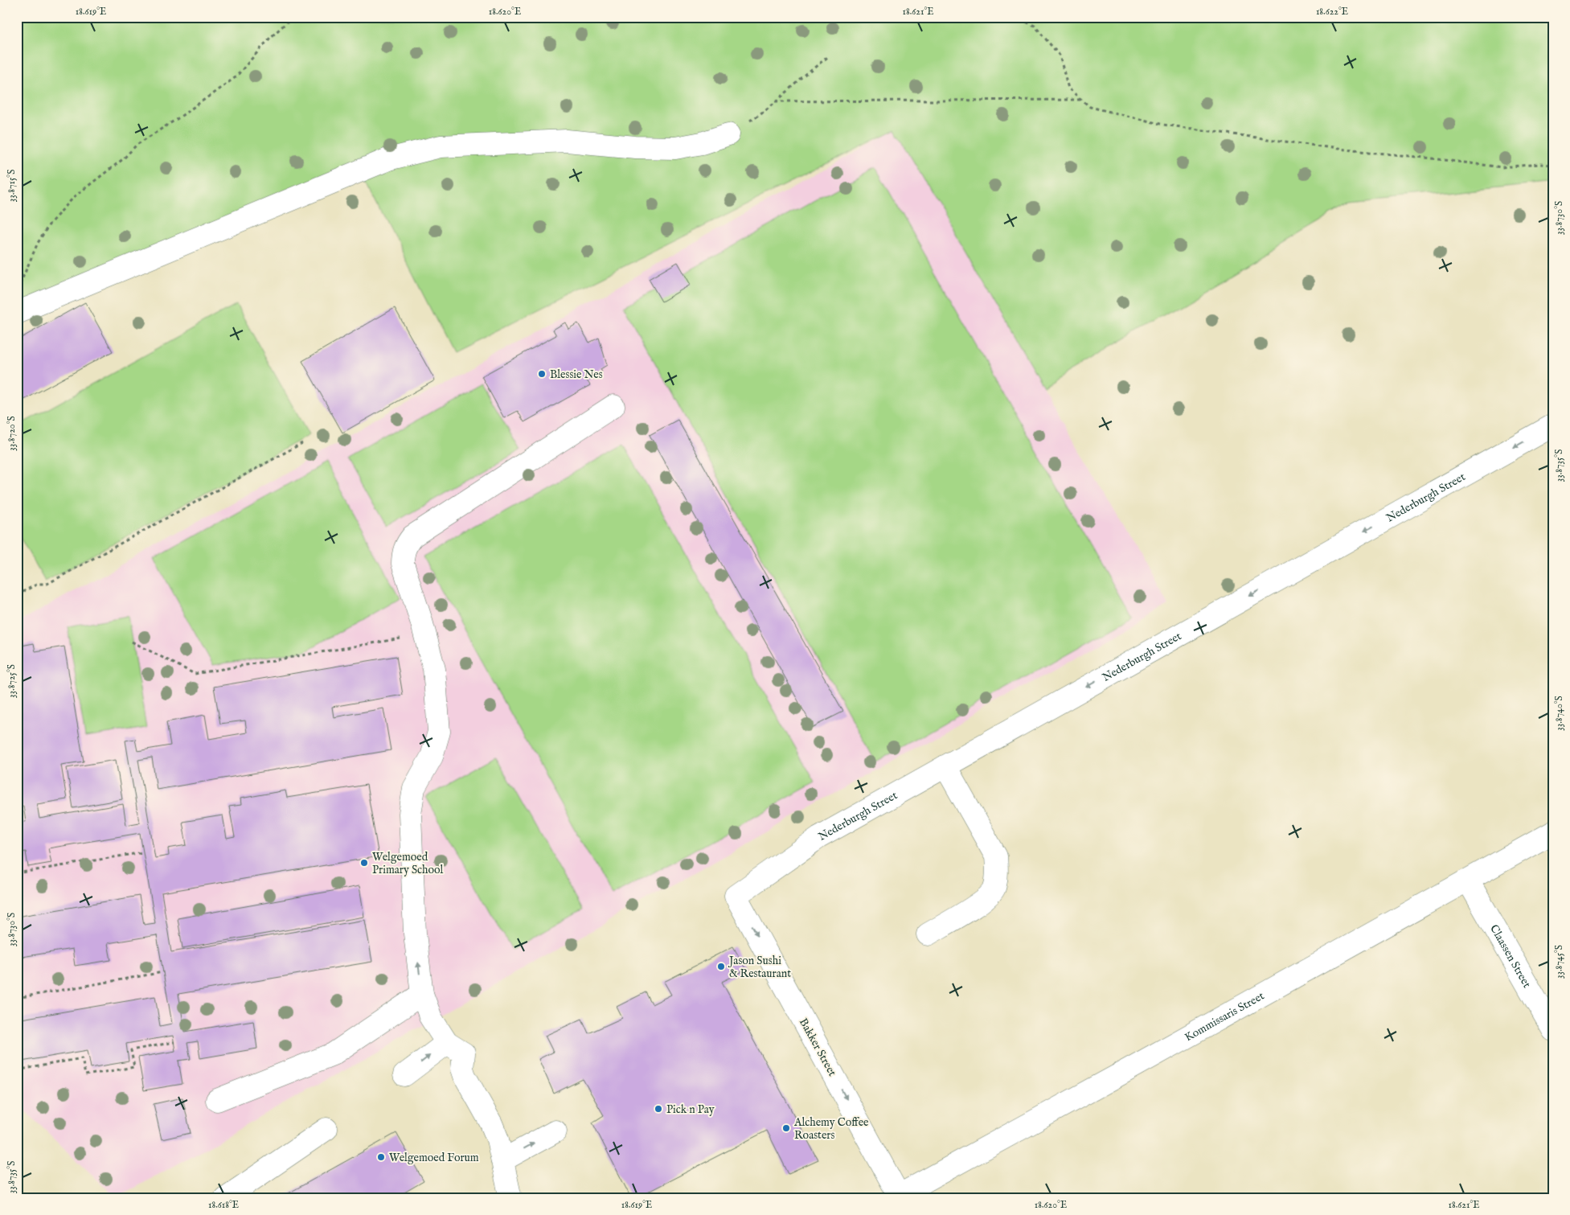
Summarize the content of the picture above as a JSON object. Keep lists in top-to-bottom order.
{
  "streets": {
    "street": [
      "Nederburgh Street",
      "Claassen Street",
      "Kommissaris Street",
      "Bakker Street"
    ]
  },
  "crossings": [
    ["Nederburgh Street", "Bakker Street"],
    ["Claassen Street", "Kommissaris Street"],
    ["Kommissaris Street", "Bakker Street"]
  ],
  "one_way": ["Nederburgh Street", "Bakker Street"],
  "places": [
    "Blessie Nes",
    "Welgemoed Primary School",
    "Jason Sushi & Restaurant",
    "Pick n Pay",
    "Alchemy Coffee Roasters",
    "Welgemoed Forum"
  ],
  "coordinates": [
    "18.619°E",
    "18.620°E",
    "18.621°E",
    "18.622°E",
    "33.8715°S",
    "33.8730°S",
    "33.8720°S",
    "33.8735°S",
    "33.8725°S",
    "33.8740°S",
    "33.8745°S",
    "18.618°E"
  ]
}
